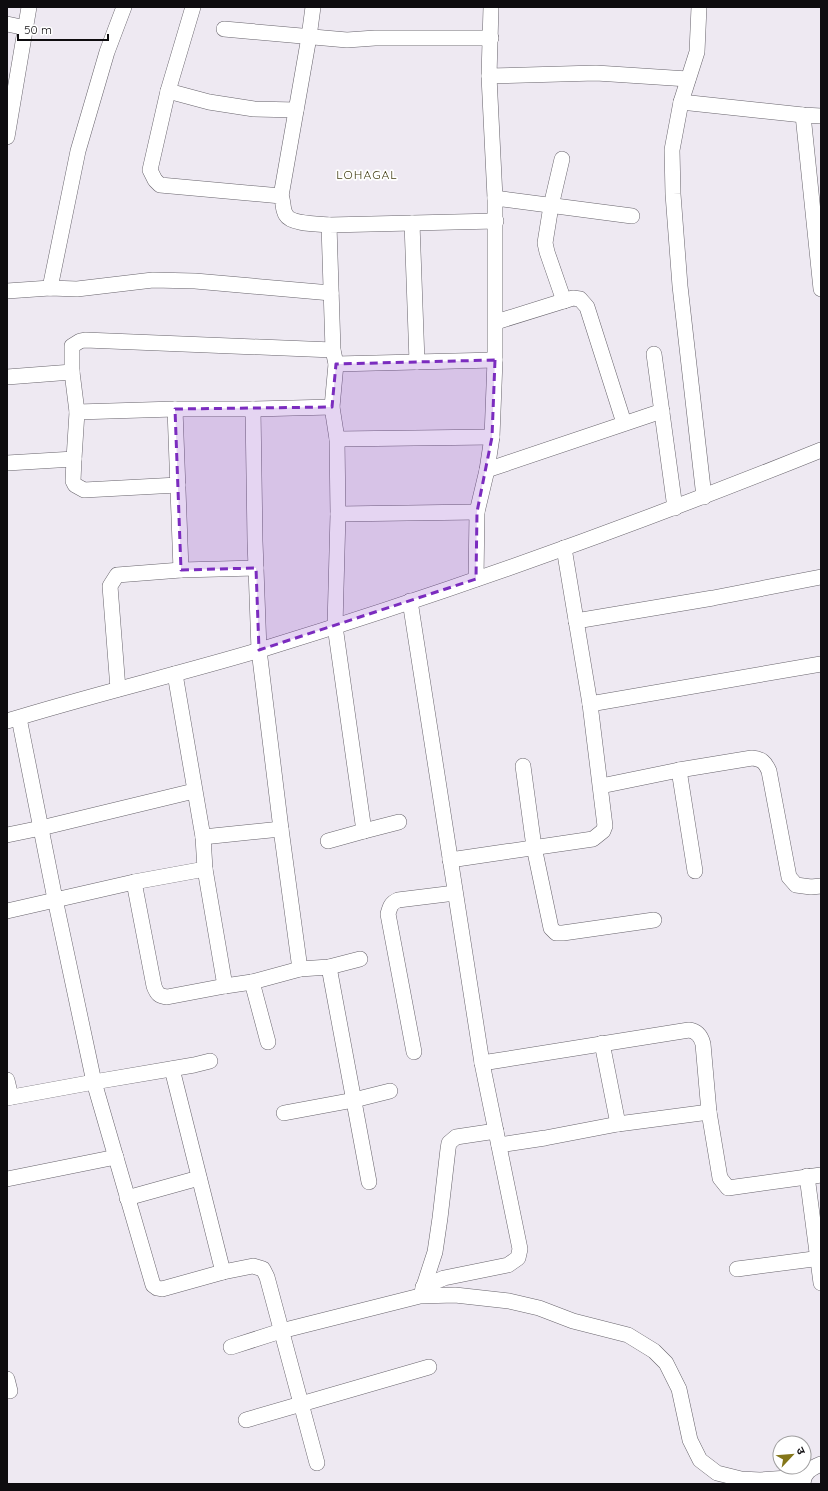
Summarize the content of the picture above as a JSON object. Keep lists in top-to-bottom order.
{
  "districts": ["LOHAGAL"],
  "scale_bar": "50 m",
  "north": "top right"
}
